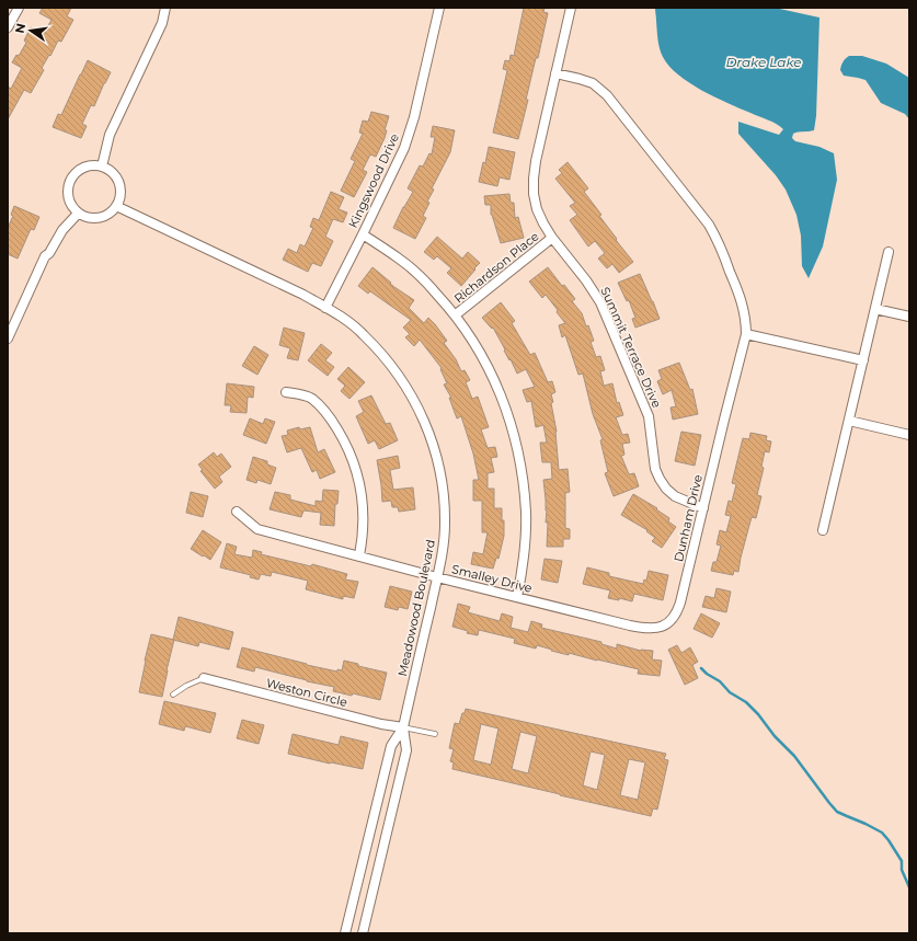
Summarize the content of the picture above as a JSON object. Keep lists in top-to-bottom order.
{
  "streets": {
    "street": [
      "Kingswood Drive",
      "Richardson Place",
      "Summit Terrace Drive",
      "Dunham Drive",
      "Smalley Drive",
      "Meadowood Boulevard",
      "Weston Circle"
    ]
  },
  "crossings": [
    ["Kingswood Drive", "Meadowood Boulevard"],
    ["Richardson Place", "Summit Terrace Drive"],
    ["Summit Terrace Drive", "Dunham Drive"],
    ["Dunham Drive", "Smalley Drive"],
    ["Smalley Drive", "Meadowood Boulevard"],
    ["Meadowood Boulevard", "Weston Circle"]
  ],
  "water": ["Drake Lake"],
  "north": "left"
}
